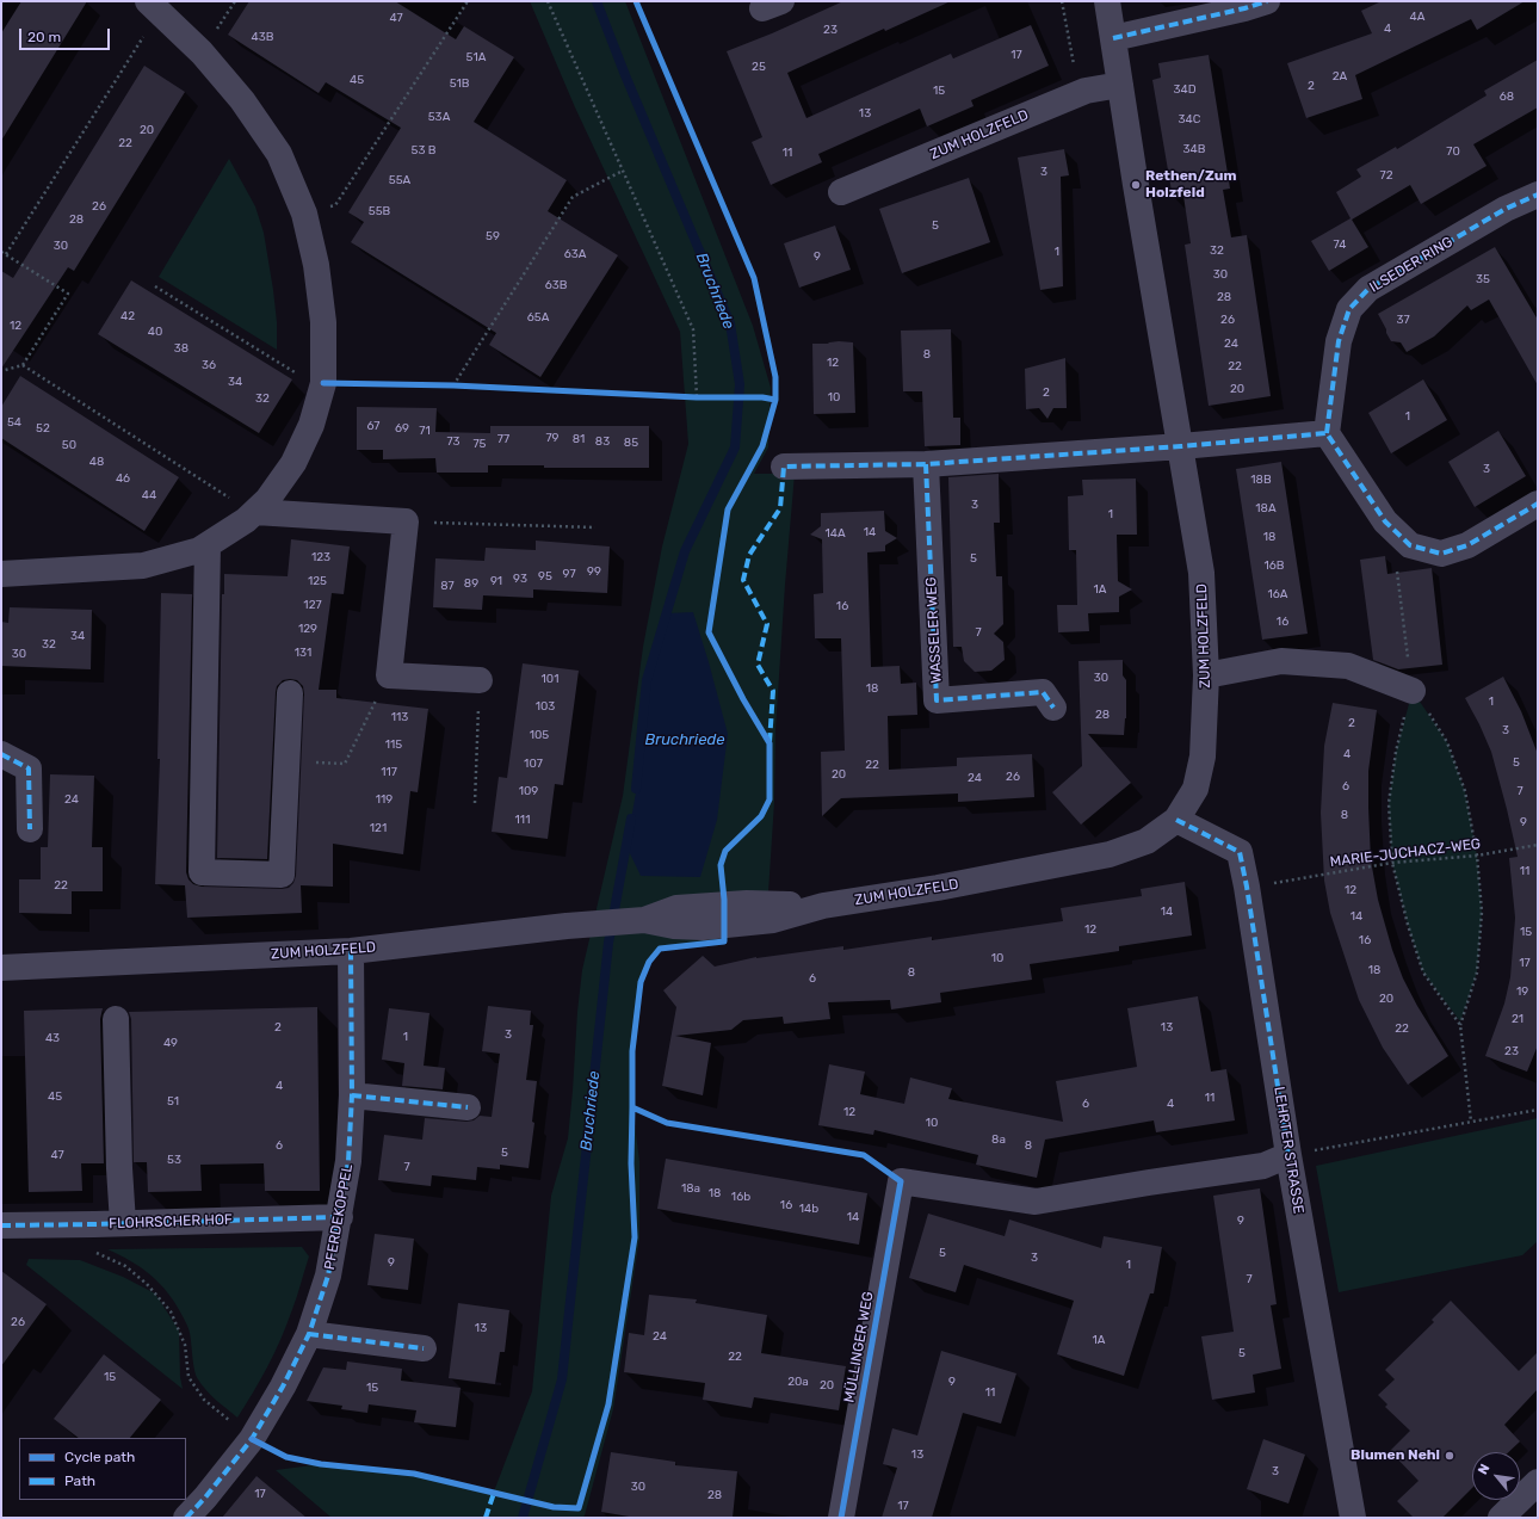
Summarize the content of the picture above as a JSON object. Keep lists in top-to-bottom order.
{
  "streets": {
    "street": [
      "ZUM HOLZFELD",
      "ILSEDER RING",
      "WASSELER WEG",
      "LEHRTER STRASSE",
      "PFERDEKOPPEL",
      "FLOHRSCHER HOF",
      "MÜLLINGER WEG"
    ],
    "path": ["MARIE-JUCHACZ-WEG"]
  },
  "crossings": [
    ["ZUM HOLZFELD", "LEHRTER STRASSE"],
    ["ZUM HOLZFELD", "PFERDEKOPPEL"],
    ["MARIE-JUCHACZ-WEG", "LEHRTER STRASSE"],
    ["LEHRTER STRASSE", "MÜLLINGER WEG"],
    ["PFERDEKOPPEL", "FLOHRSCHER HOF"]
  ],
  "water": ["Bruchriede"],
  "places": ["Rethen/Zum Holzfeld", "Blumen Nehl"],
  "house_numbers": [
    "4A",
    "47",
    "4",
    "23",
    "43B",
    "17",
    "51A",
    "25",
    "2A",
    "45",
    "51B",
    "2",
    "34D",
    "15",
    "68",
    "13",
    "53A",
    "34C",
    "20",
    "22",
    "34B",
    "53 B",
    "70",
    "11",
    "3",
    "72",
    "55A",
    "26",
    "55B",
    "28",
    "5",
    "59",
    "74",
    "30",
    "32",
    "1",
    "63A",
    "9",
    "30",
    "35",
    "63B",
    "28",
    "42",
    "65A",
    "26",
    "37",
    "12",
    "40",
    "24",
    "38",
    "8",
    "12",
    "36",
    "22",
    "34",
    "20",
    "2",
    "10",
    "32",
    "1",
    "54",
    "67",
    "52",
    "69",
    "71",
    "79",
    "77",
    "81",
    "73",
    "83",
    "85",
    "75",
    "50",
    "48",
    "3",
    "46",
    "18B",
    "44",
    "3",
    "18A",
    "1",
    "14",
    "14A",
    "18",
    "123",
    "5",
    "16B",
    "99",
    "97",
    "95",
    "93",
    "125",
    "91",
    "89",
    "87",
    "1A",
    "16A",
    "127",
    "16",
    "16",
    "129",
    "7",
    "34",
    "32",
    "131",
    "30",
    "30",
    "101",
    "18",
    "1",
    "103",
    "28",
    "113",
    "2",
    "3",
    "105",
    "115",
    "4",
    "5",
    "107",
    "22",
    "117",
    "20",
    "26",
    "24",
    "6",
    "109",
    "7",
    "24",
    "119",
    "8",
    "111",
    "9",
    "121",
    "11",
    "22",
    "12",
    "14",
    "14",
    "12",
    "15",
    "16",
    "10",
    "17",
    "18",
    "8",
    "6",
    "19",
    "20",
    "21",
    "2",
    "13",
    "22",
    "3",
    "1",
    "43",
    "49",
    "23",
    "4",
    "45",
    "11",
    "51",
    "6",
    "4",
    "12",
    "10",
    "8a",
    "6",
    "8",
    "5",
    "47",
    "53",
    "7",
    "18a",
    "18",
    "16b",
    "16",
    "14b",
    "14",
    "9",
    "5",
    "3",
    "9",
    "1",
    "7",
    "26",
    "13",
    "24",
    "1A",
    "5",
    "22",
    "15",
    "20a",
    "9",
    "20",
    "15",
    "11",
    "13",
    "3",
    "30",
    "17",
    "28",
    "17"
  ],
  "legend": ["Cycle path", "Path"],
  "scale_bar": "20 m",
  "north": "top left"
}
